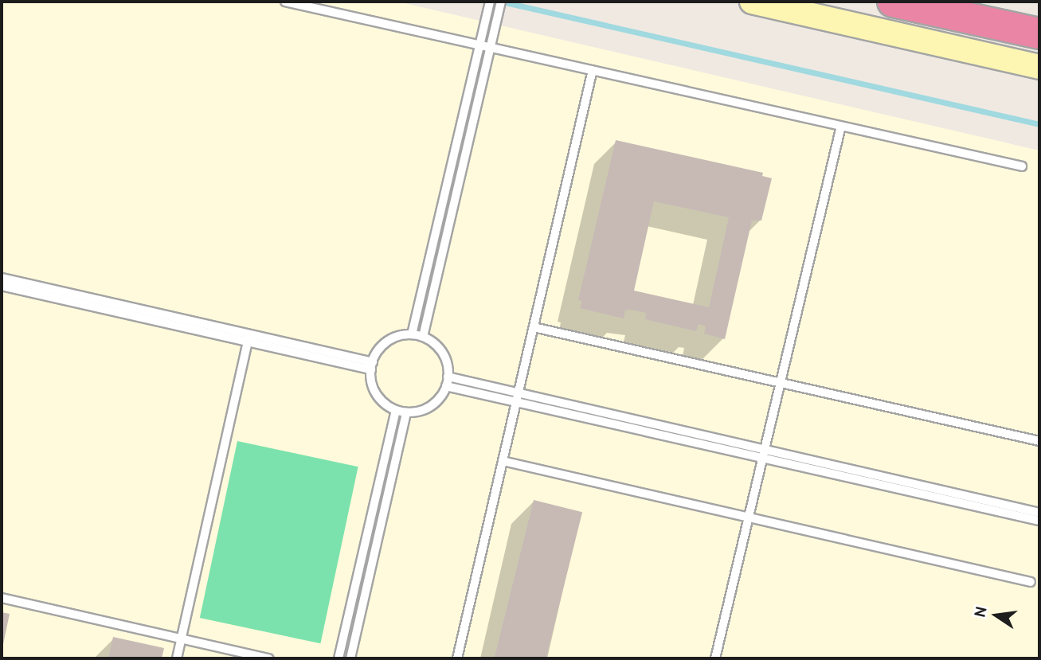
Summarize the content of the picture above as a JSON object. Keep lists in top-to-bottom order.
{
  "north": "left"
}
